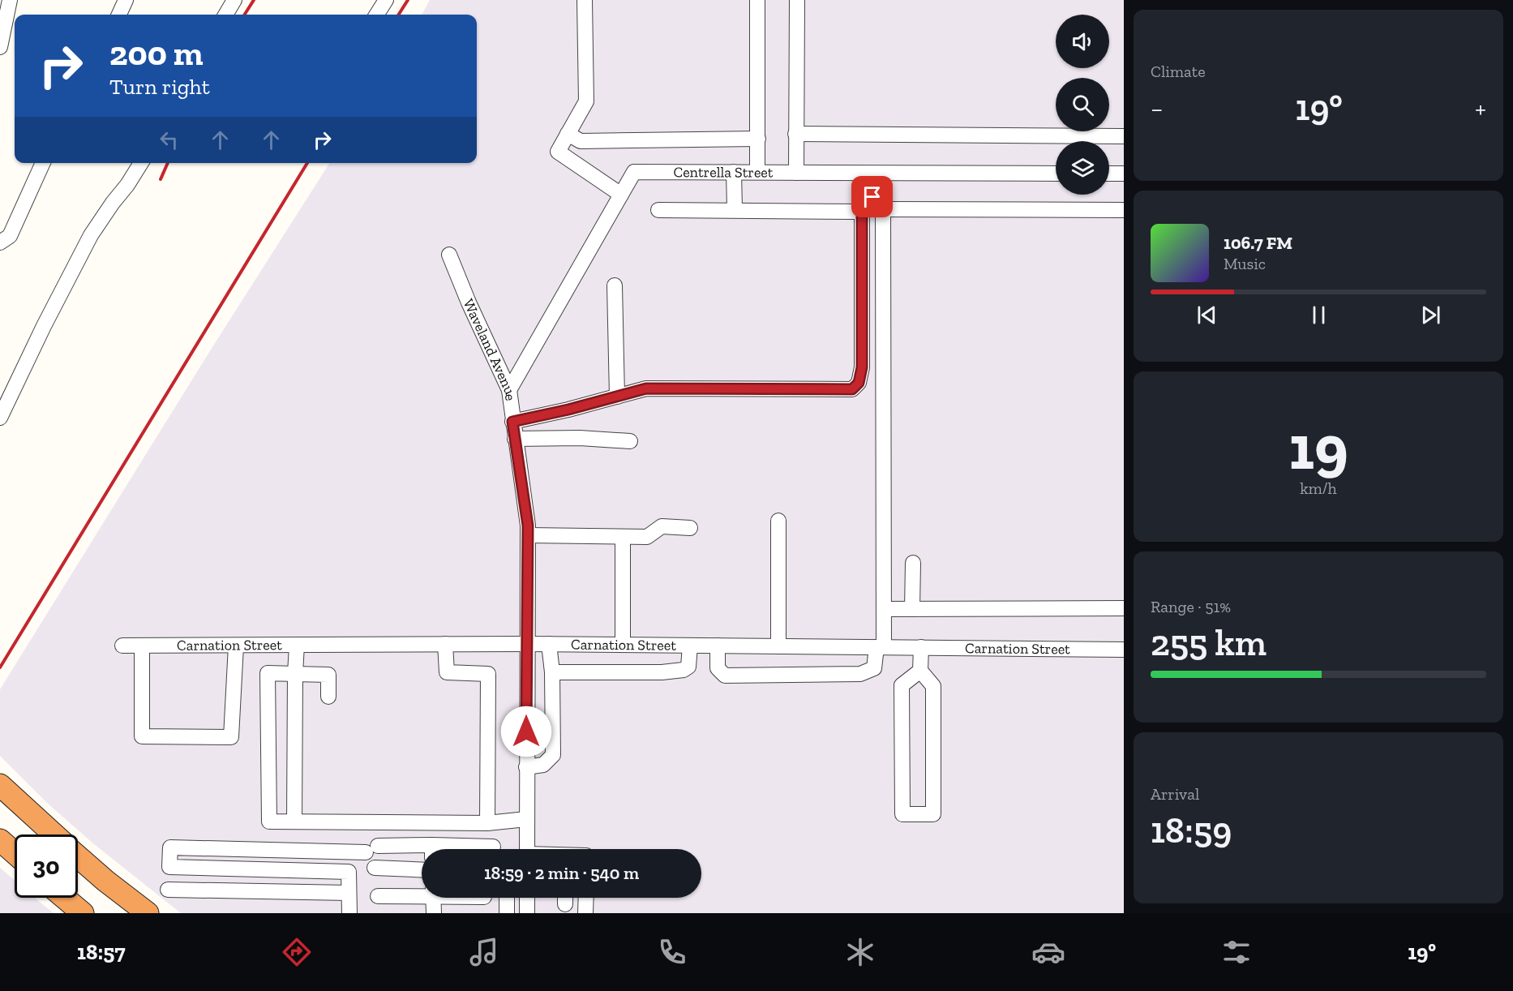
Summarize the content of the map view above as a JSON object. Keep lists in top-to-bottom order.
{
  "streets": {
    "street": ["Centrella Street", "Waveland Avenue", "Carnation Street"]
  },
  "crossings": [
    ["Centrella Street", "Waveland Avenue"],
    ["Waveland Avenue", "Carnation Street"]
  ],
  "page": {
    "tile": [
      "Climate",
      ["19", "km/h"],
      ["Range · 51%", "255 km"],
      ["Arrival", "18:59"]
    ],
    "turn": ["200 m", "Turn right"],
    "heat": ["−", "19°", "+"],
    "song": ["106.7 FM", "Music"],
    "limit": "30",
    "trip": "18:59 · 2 min · 540 m",
    "tabs": ["18:57", "19°"]
  }
}
